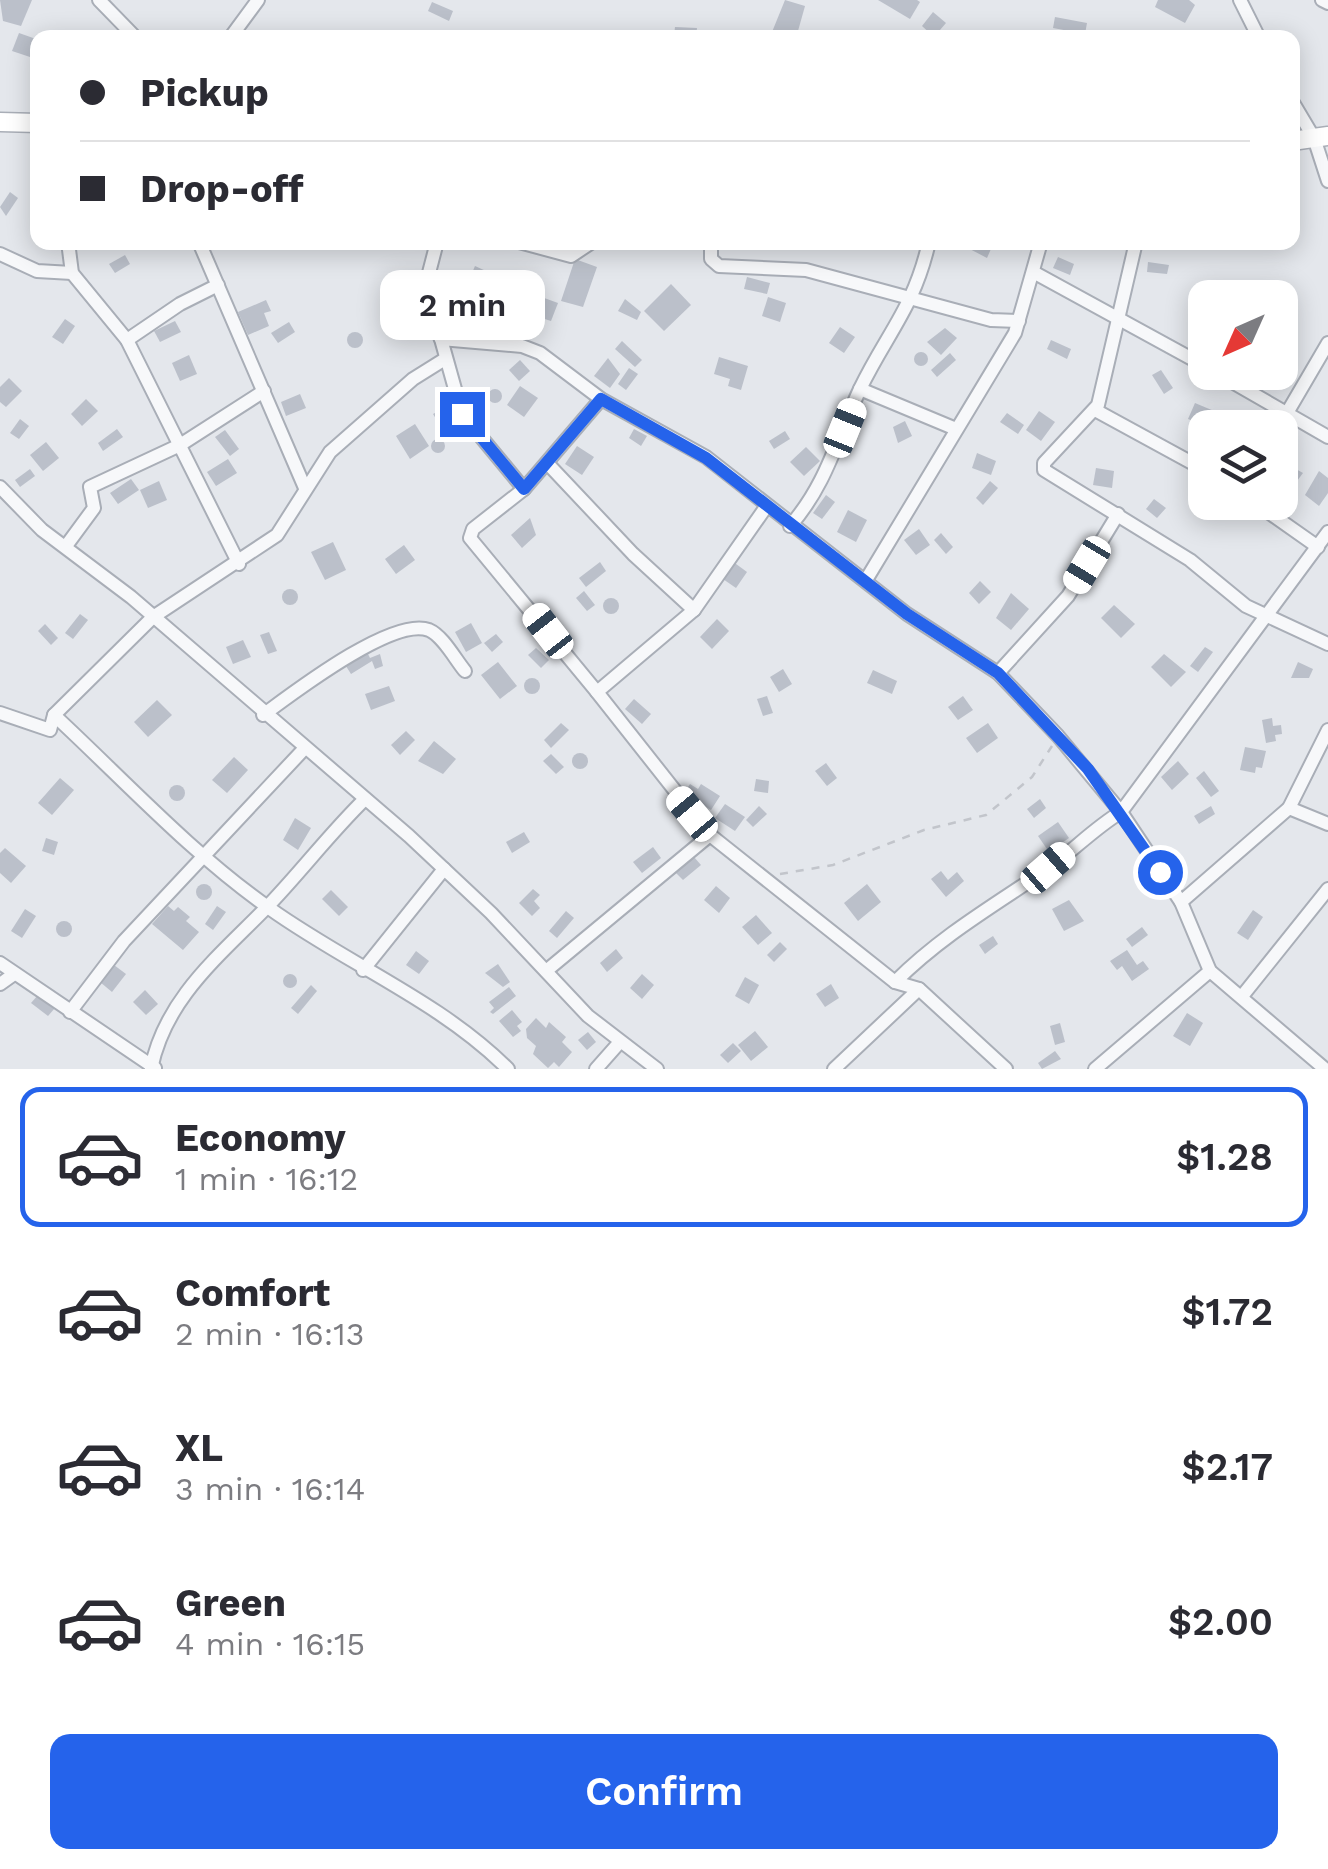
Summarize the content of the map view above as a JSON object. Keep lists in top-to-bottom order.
{
  "north": "bottom left",
  "page": {
    "banner": ["Pickup", "Drop-off"],
    "bubble": "2 min",
    "list": [
      {
        "name": "Economy",
        "note": "1 min · 16:12",
        "value": "$1.28"
      },
      {
        "name": "Comfort",
        "note": "2 min · 16:13",
        "value": "$1.72"
      },
      {
        "name": "XL",
        "note": "3 min · 16:14",
        "value": "$2.17"
      },
      {
        "name": "Green",
        "note": "4 min · 16:15",
        "value": "$2.00"
      }
    ],
    "buttons": "Confirm"
  }
}
